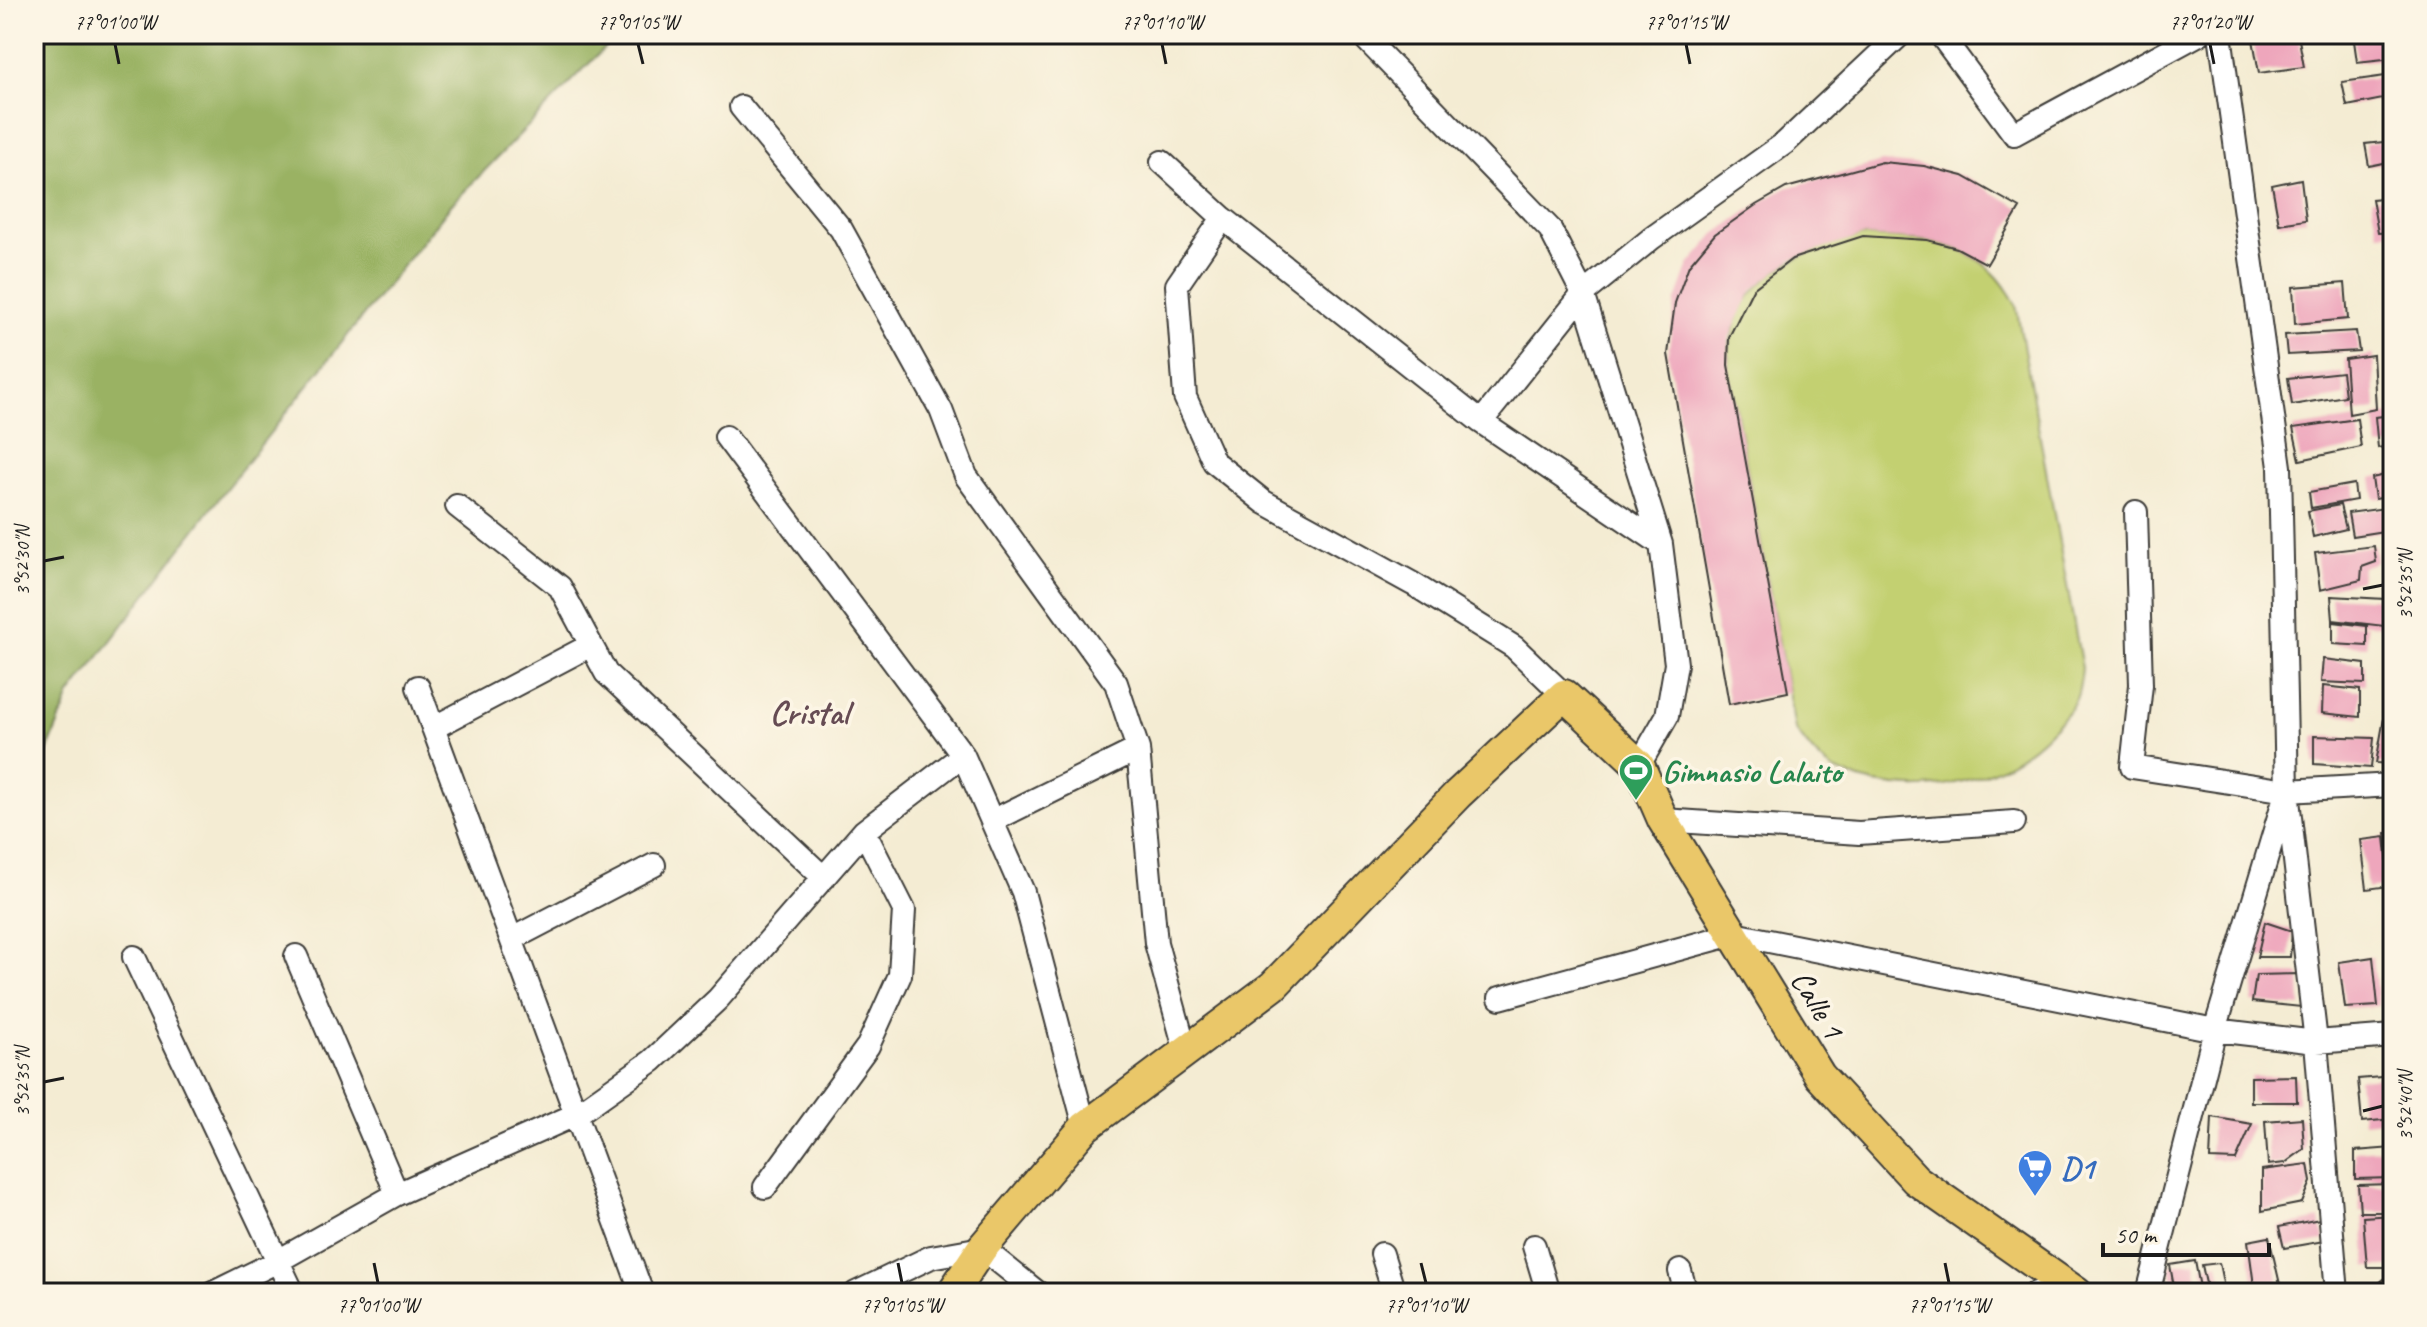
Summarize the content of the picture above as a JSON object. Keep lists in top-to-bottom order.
{
  "streets": {
    "main road": ["Calle 1"]
  },
  "districts": ["Cristal"],
  "places": {
    "sports": ["Gimnasio Lalaito"],
    "supermarket": ["D1"]
  },
  "scale_bar": "50 m",
  "coordinates": [
    "77°01'00\"W",
    "77°01'05\"W",
    "77°01'10\"W",
    "77°01'15\"W",
    "77°01'20\"W",
    "3°52'30\"N",
    "3°52'35\"N",
    "3°52'40\"N"
  ]
}
